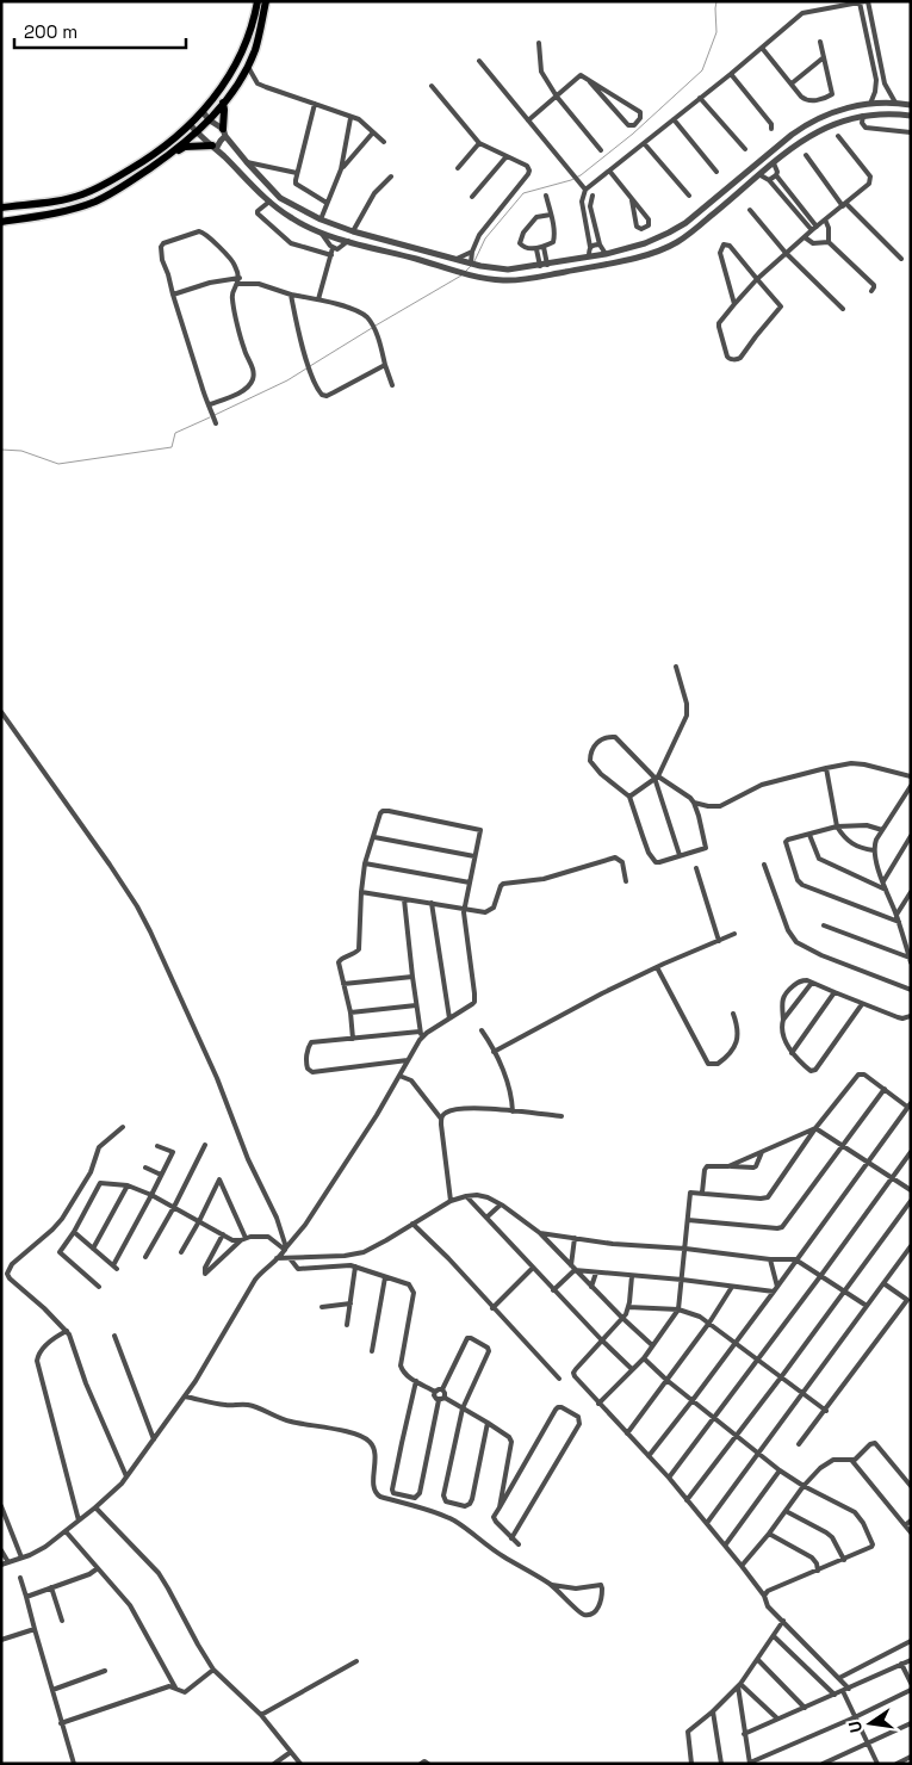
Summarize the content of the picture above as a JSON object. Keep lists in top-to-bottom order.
{
  "scale_bar": "200 m",
  "north": "left"
}
